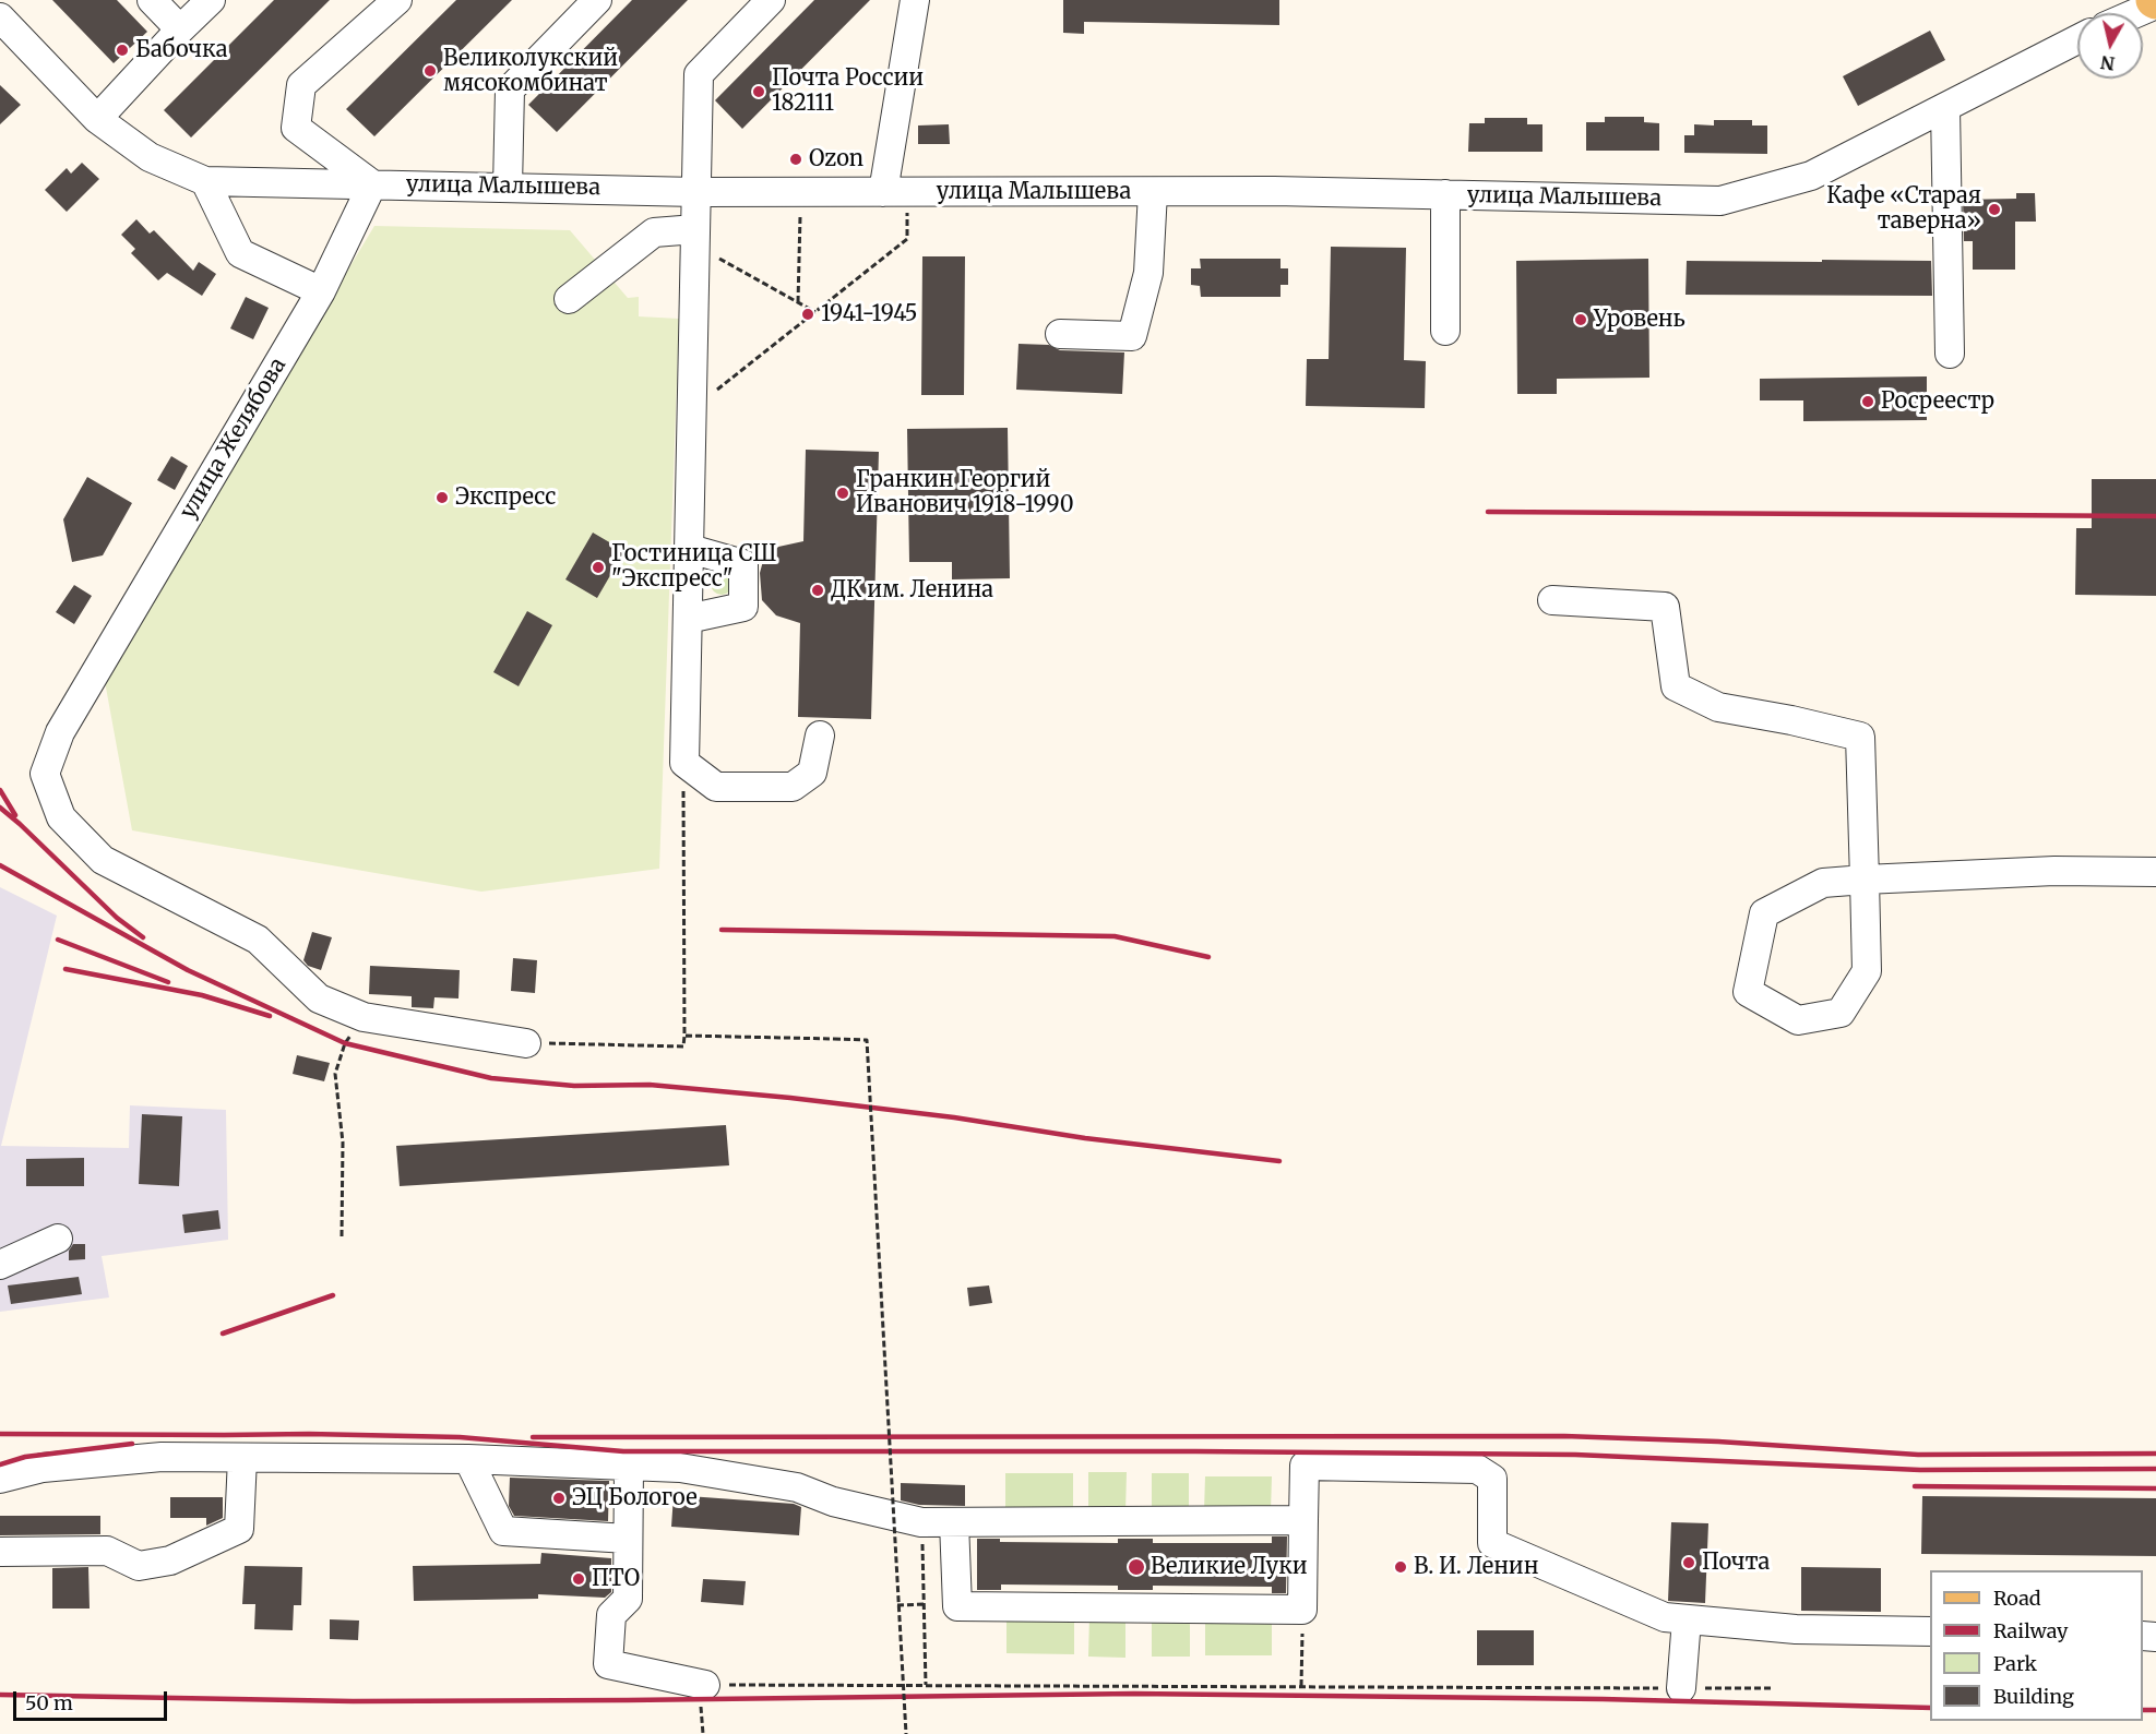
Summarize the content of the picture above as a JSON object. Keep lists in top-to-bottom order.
{
  "streets": {
    "street": ["улица Малышева", "улица Желябова"]
  },
  "crossings": [
    ["улица Малышева", "улица Желябова"]
  ],
  "places": [
    "Бабочка",
    "Великолукский мясокомбинат",
    "Почта России 182111",
    "Ozon",
    "Кафе «Старая таверна»",
    "1941-1945",
    "Уровень",
    "Росреестр",
    "Гранкин Георгий Иванович 1918-1990",
    "Экспресс",
    "Гостиница СШ \"Экспресс\"",
    "ДК им. Ленина",
    "ЭЦ Бологое",
    "Почта",
    "Великие Луки",
    "В. И. Ленин",
    "ПТО"
  ],
  "legend": [
    "Road",
    "Railway",
    "Park",
    "Building"
  ],
  "scale_bar": "50 m",
  "north": "bottom"
}
